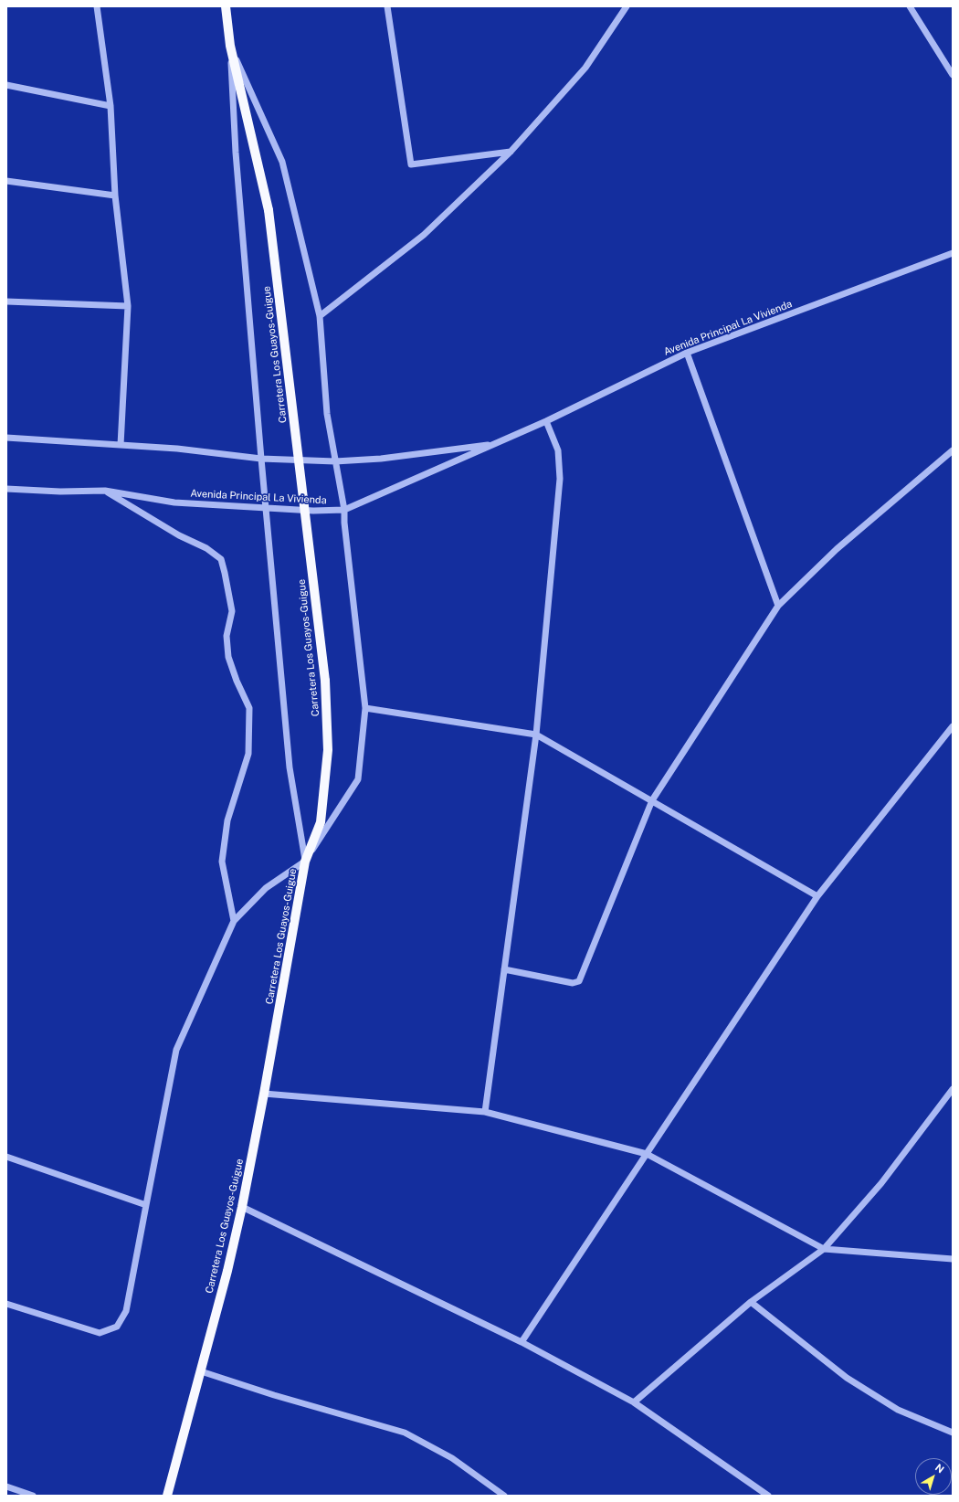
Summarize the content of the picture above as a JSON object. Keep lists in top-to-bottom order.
{
  "streets": {
    "main road": ["Carretera Los Guayos-Guigue"],
    "street": ["Avenida Principal La Vivienda"]
  },
  "north": "top right"
}
